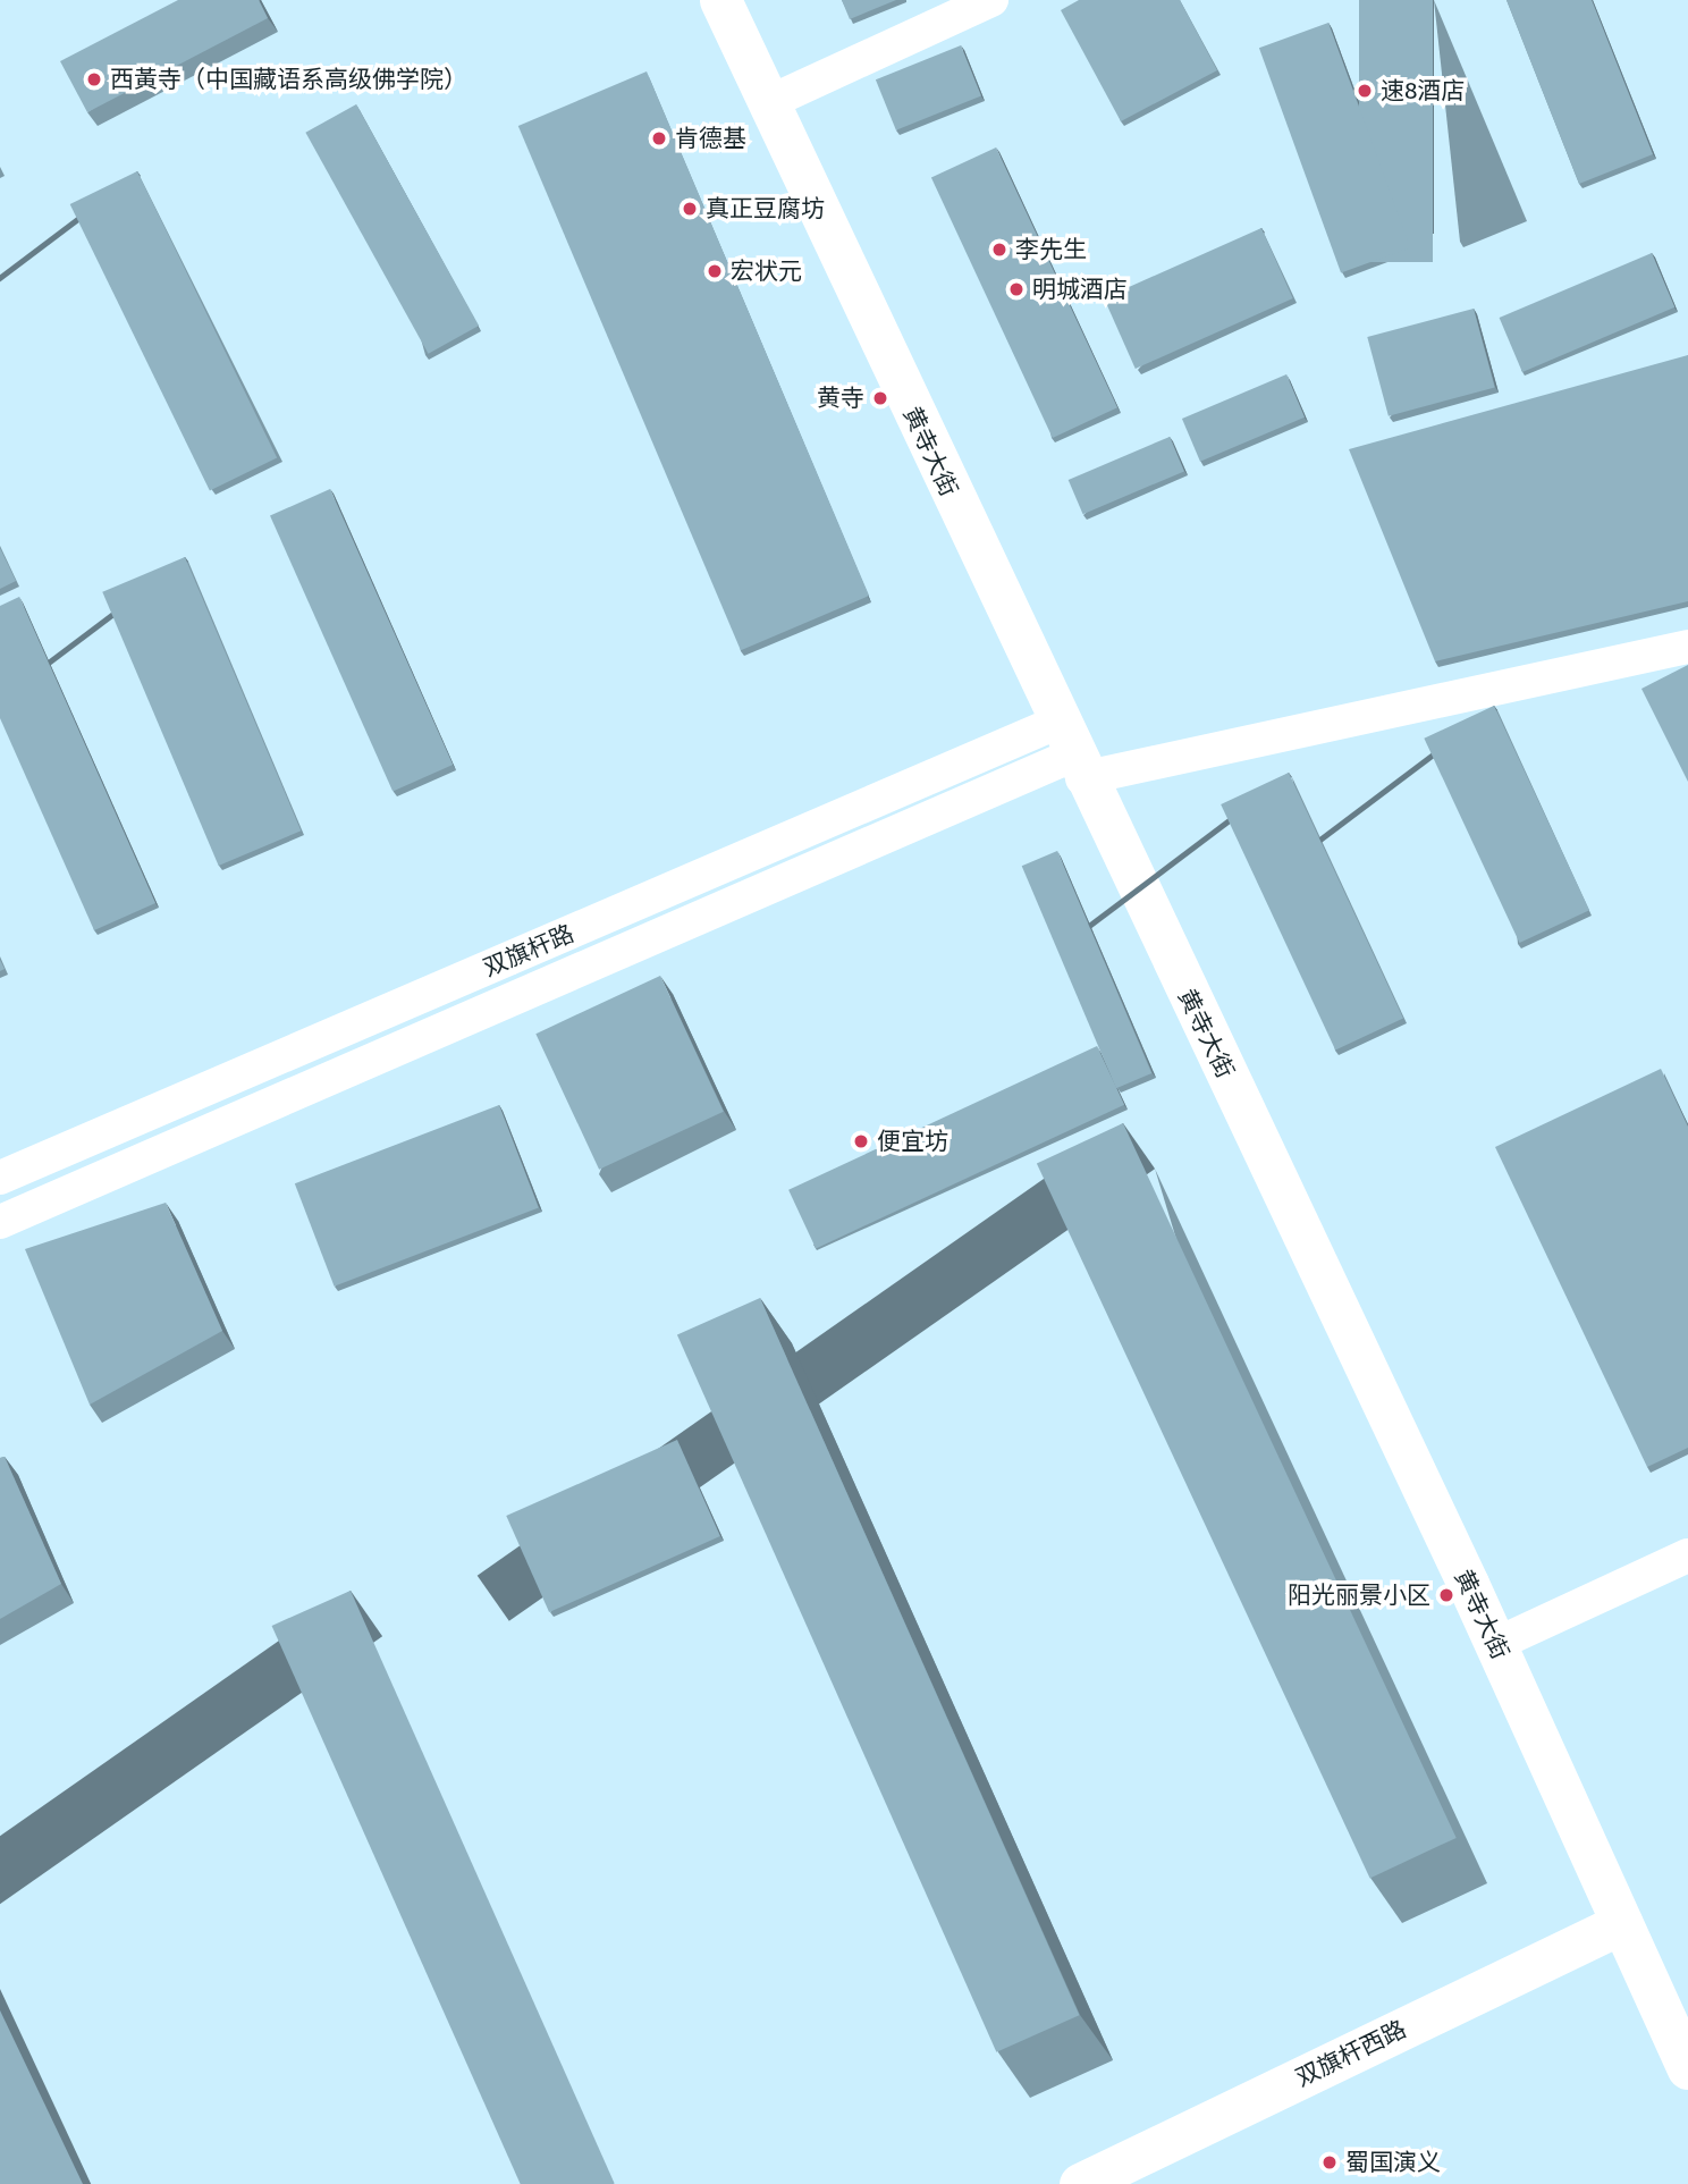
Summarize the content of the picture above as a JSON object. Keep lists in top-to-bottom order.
{
  "streets": {
    "street": ["黄寺大街", "双旗杆路", "双旗杆西路"]
  },
  "crossings": [
    ["黄寺大街", "双旗杆路"],
    ["黄寺大街", "双旗杆西路"]
  ],
  "places": [
    "西黃寺（中国藏语系高级佛学院）",
    "速8酒店",
    "肯德基",
    "真正豆腐坊",
    "李先生",
    "宏状元",
    "明城酒店",
    "黄寺",
    "便宜坊",
    "阳光丽景小区",
    "蜀国演义"
  ]
}
